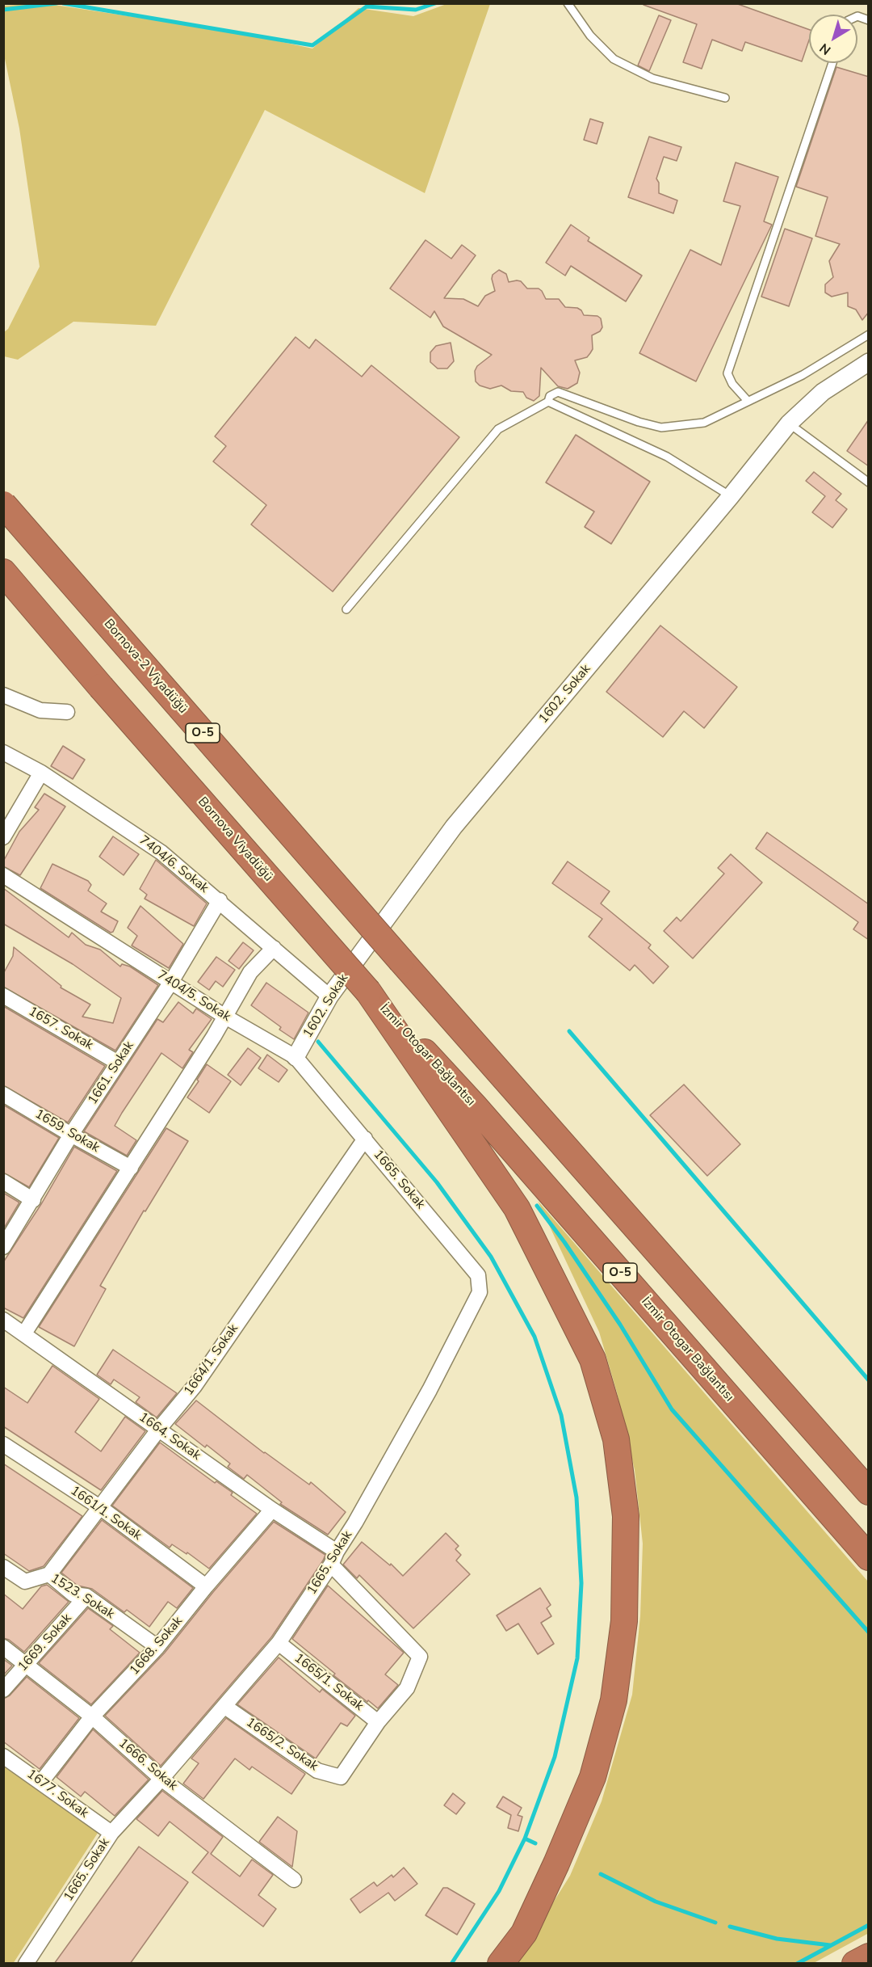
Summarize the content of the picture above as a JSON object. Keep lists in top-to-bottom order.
{
  "streets": {
    "highway": [
      "Bornova-2 Viyadüğü",
      "O-5",
      "Bornova Viyadüğü",
      "İzmir Otogar Bağlantısı"
    ],
    "street": [
      "1602. Sokak",
      "7404/6. Sokak",
      "7404/5. Sokak",
      "1657. Sokak",
      "1661. Sokak",
      "1659. Sokak",
      "1665. Sokak",
      "1664/1. Sokak",
      "1664. Sokak",
      "1661/1. Sokak",
      "1523. Sokak",
      "1669. Sokak",
      "1668. Sokak",
      "1665/1. Sokak",
      "1665/2. Sokak",
      "1666. Sokak",
      "1677. Sokak"
    ]
  },
  "crossings": [
    ["1602. Sokak", "7404/6. Sokak"],
    ["1602. Sokak", "7404/5. Sokak"],
    ["Bornova Viyadüğü", "İzmir Otogar Bağlantısı"],
    ["7404/6. Sokak", "1661. Sokak"],
    ["7404/5. Sokak", "1661. Sokak"],
    ["7404/5. Sokak", "1665. Sokak"],
    ["7404/5. Sokak", "1664/1. Sokak"],
    ["1657. Sokak", "1661. Sokak"],
    ["1661. Sokak", "1659. Sokak"],
    ["1665. Sokak", "1664/1. Sokak"],
    ["1665. Sokak", "1664. Sokak"],
    ["1665. Sokak", "1665/1. Sokak"],
    ["1665. Sokak", "1665/2. Sokak"],
    ["1665. Sokak", "1666. Sokak"],
    ["1665. Sokak", "1677. Sokak"],
    ["1664/1. Sokak", "1664. Sokak"],
    ["1664/1. Sokak", "1661/1. Sokak"],
    ["1664/1. Sokak", "1523. Sokak"],
    ["1664. Sokak", "1668. Sokak"],
    ["1664. Sokak", "1665/1. Sokak"],
    ["1664. Sokak", "1665/2. Sokak"],
    ["1661/1. Sokak", "1668. Sokak"],
    ["1523. Sokak", "1669. Sokak"],
    ["1523. Sokak", "1668. Sokak"],
    ["1669. Sokak", "1666. Sokak"],
    ["1668. Sokak", "1666. Sokak"],
    ["1668. Sokak", "1677. Sokak"]
  ],
  "north": "bottom left"
}
